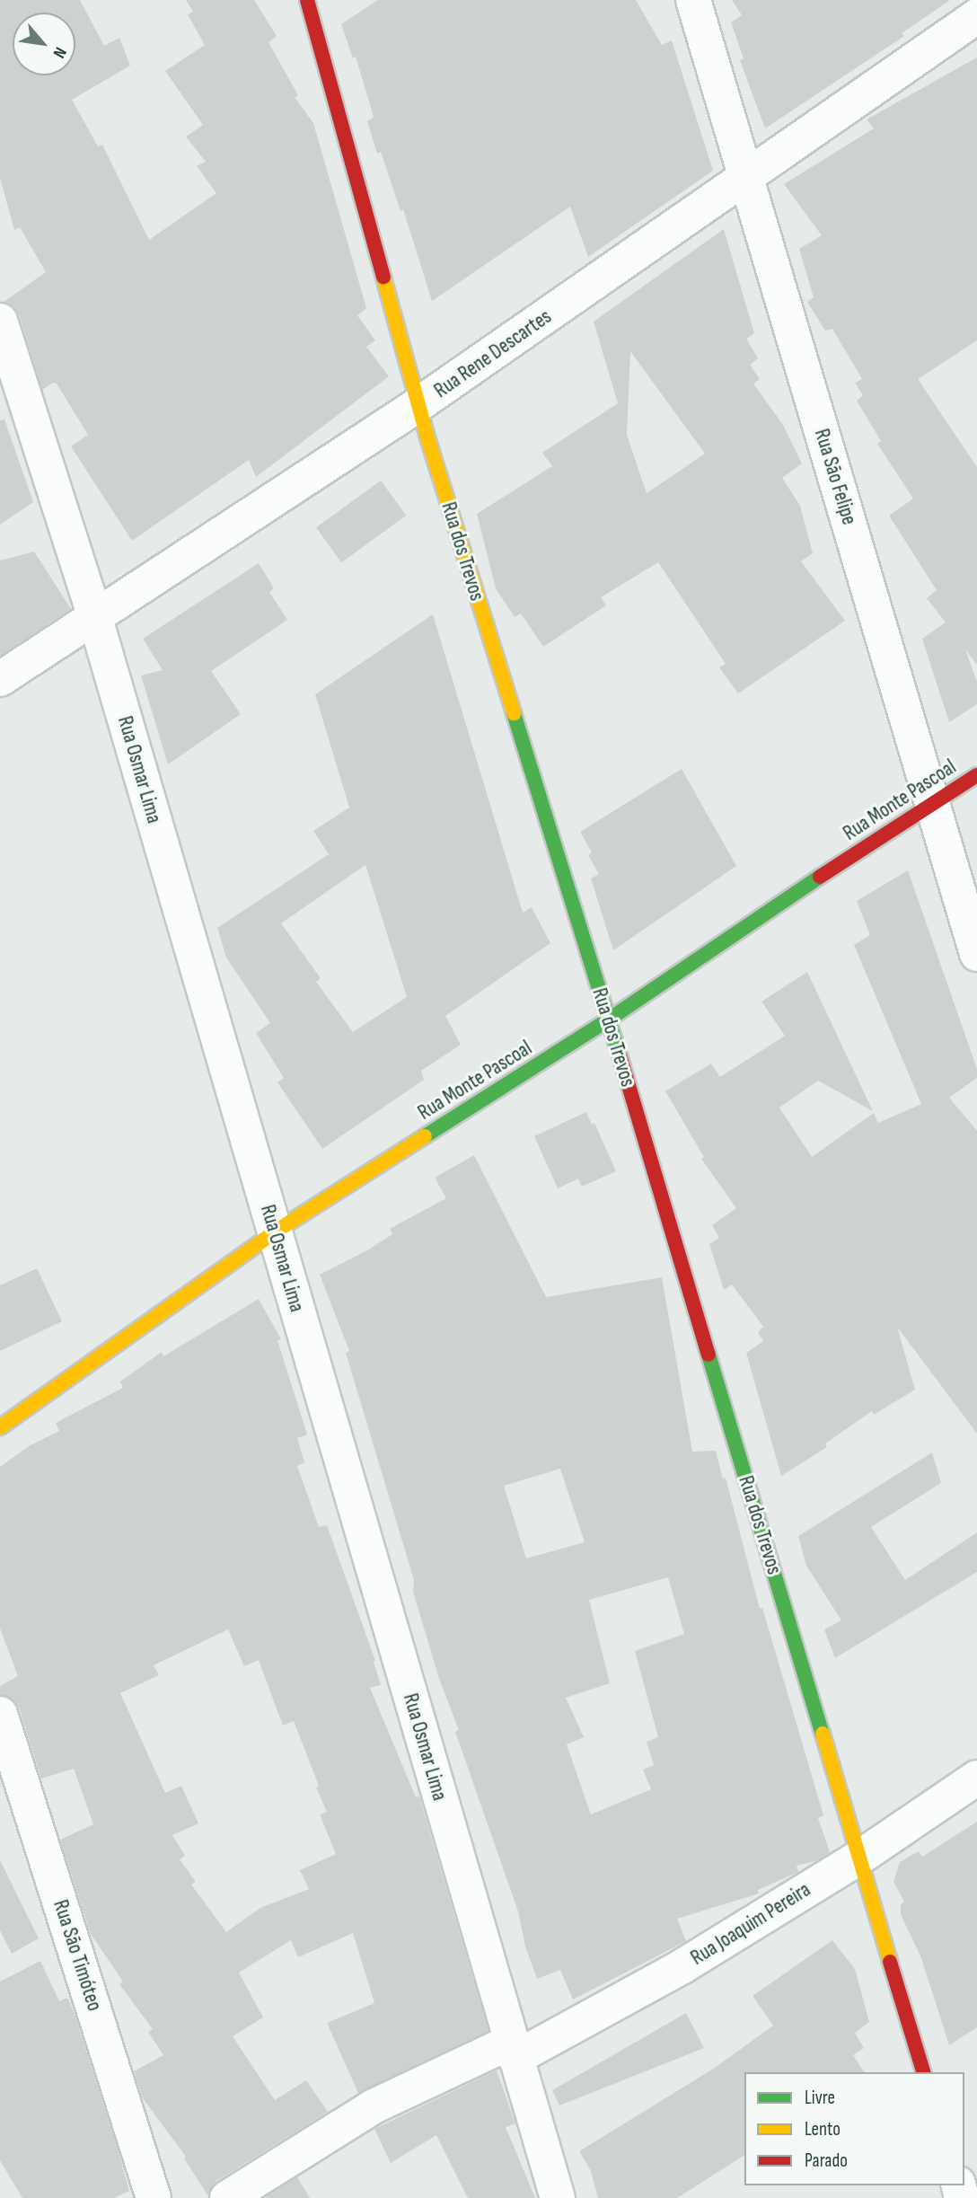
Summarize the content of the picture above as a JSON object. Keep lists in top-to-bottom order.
{
  "streets": {
    "street": [
      "Rua Rene Descartes",
      "Rua São Felipe",
      "Rua dos Trevos",
      "Rua Osmar Lima",
      "Rua Monte Pascoal",
      "Rua Joaquim Pereira",
      "Rua São Timóteo"
    ]
  },
  "crossings": [
    ["Rua Rene Descartes", "Rua São Felipe"],
    ["Rua Rene Descartes", "Rua dos Trevos"],
    ["Rua Rene Descartes", "Rua Osmar Lima"],
    ["Rua São Felipe", "Rua Monte Pascoal"],
    ["Rua dos Trevos", "Rua Monte Pascoal"],
    ["Rua dos Trevos", "Rua Joaquim Pereira"],
    ["Rua Osmar Lima", "Rua Monte Pascoal"],
    ["Rua Osmar Lima", "Rua Joaquim Pereira"]
  ],
  "legend": ["Livre", "Lento", "Parado"],
  "north": "bottom right"
}
